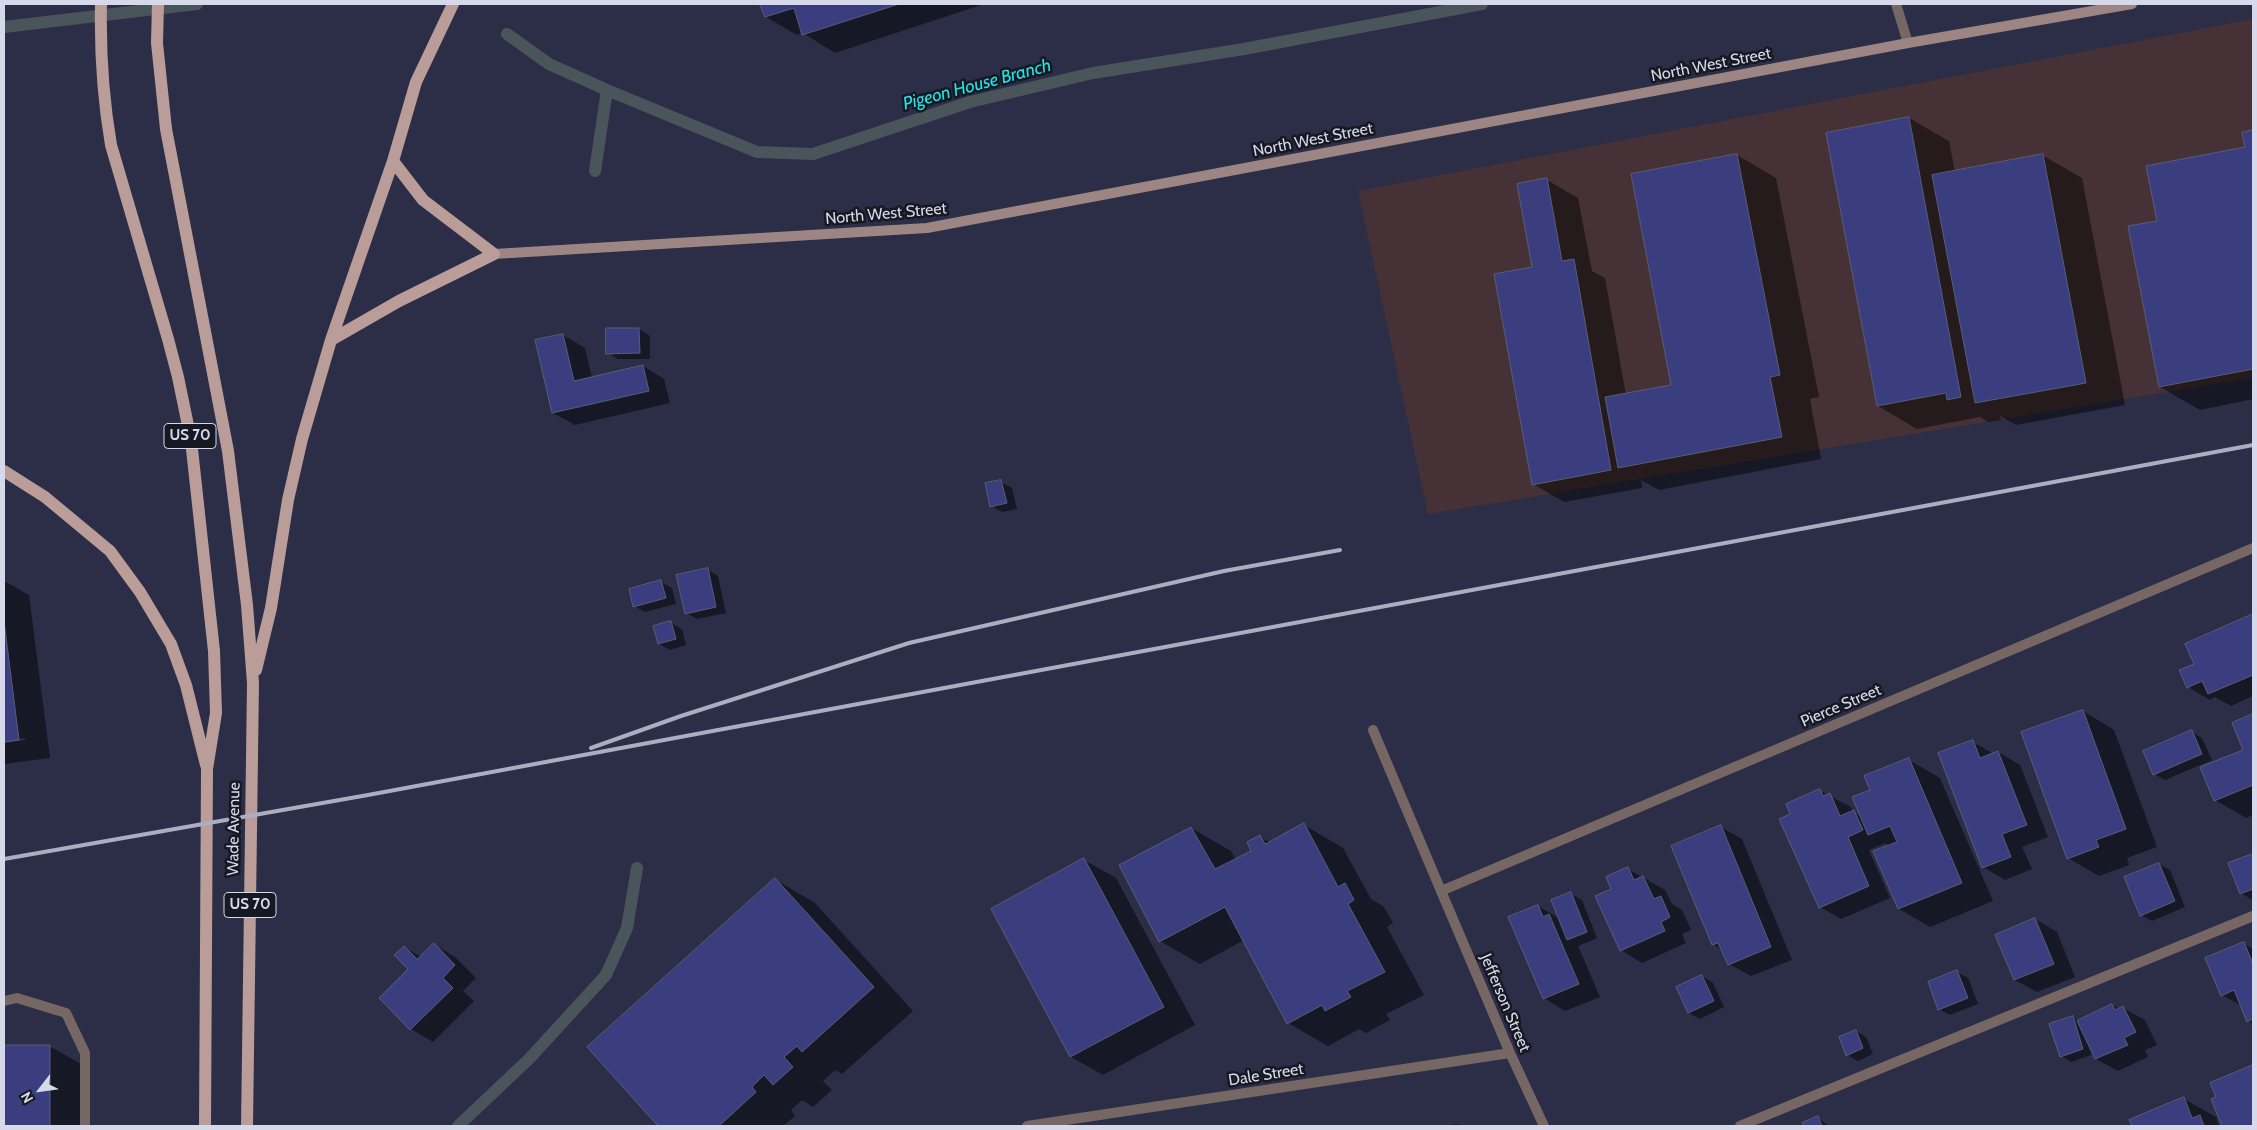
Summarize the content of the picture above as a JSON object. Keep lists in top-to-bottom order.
{
  "streets": {
    "main road": ["US 70", "Wade Avenue"],
    "street": [
      "North West Street",
      "Pierce Street",
      "Jefferson Street",
      "Dale Street"
    ]
  },
  "crossings": [
    ["US 70", "Wade Avenue"],
    ["Pierce Street", "Jefferson Street"],
    ["Jefferson Street", "Dale Street"]
  ],
  "water": ["Pigeon House Branch"],
  "north": "bottom left"
}
